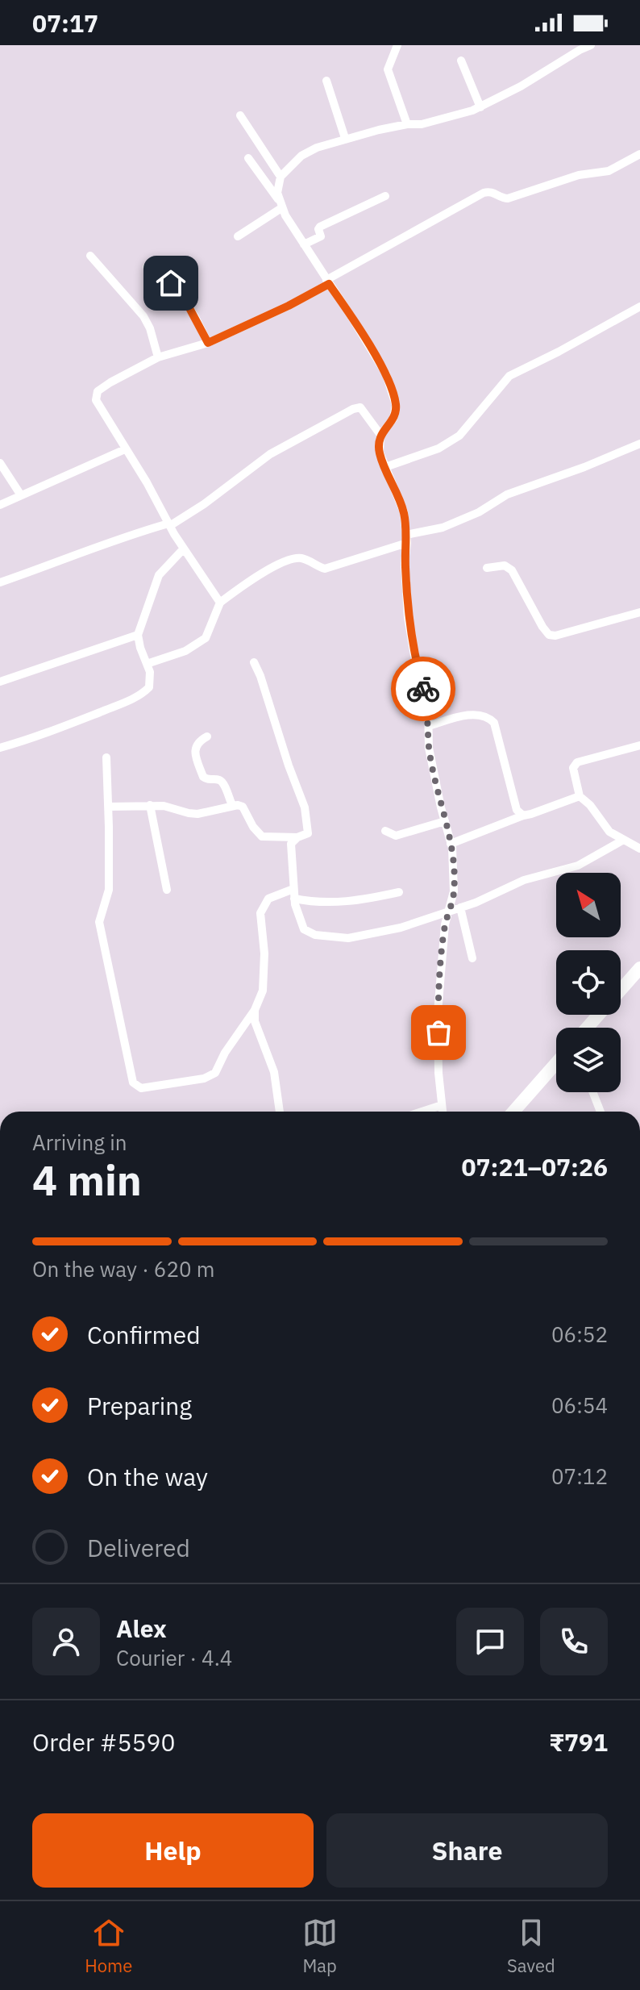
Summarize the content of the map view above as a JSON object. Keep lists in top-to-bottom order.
{
  "north": "top left",
  "page": {
    "status": "07:17",
    "heading": ["4 min", "Arriving in", "07:21–07:26"],
    "panel": [
      "Alex",
      "Courier · 4.4",
      "Order #5590",
      "₹791"
    ],
    "bar": "On the way · 620 m",
    "list": [
      ["Confirmed", "06:52"],
      ["Preparing", "06:54"],
      ["On the way", "07:12"],
      "Delivered"
    ],
    "buttons": ["Help", "Share"],
    "tabs": ["Home", "Map", "Saved"]
  }
}
